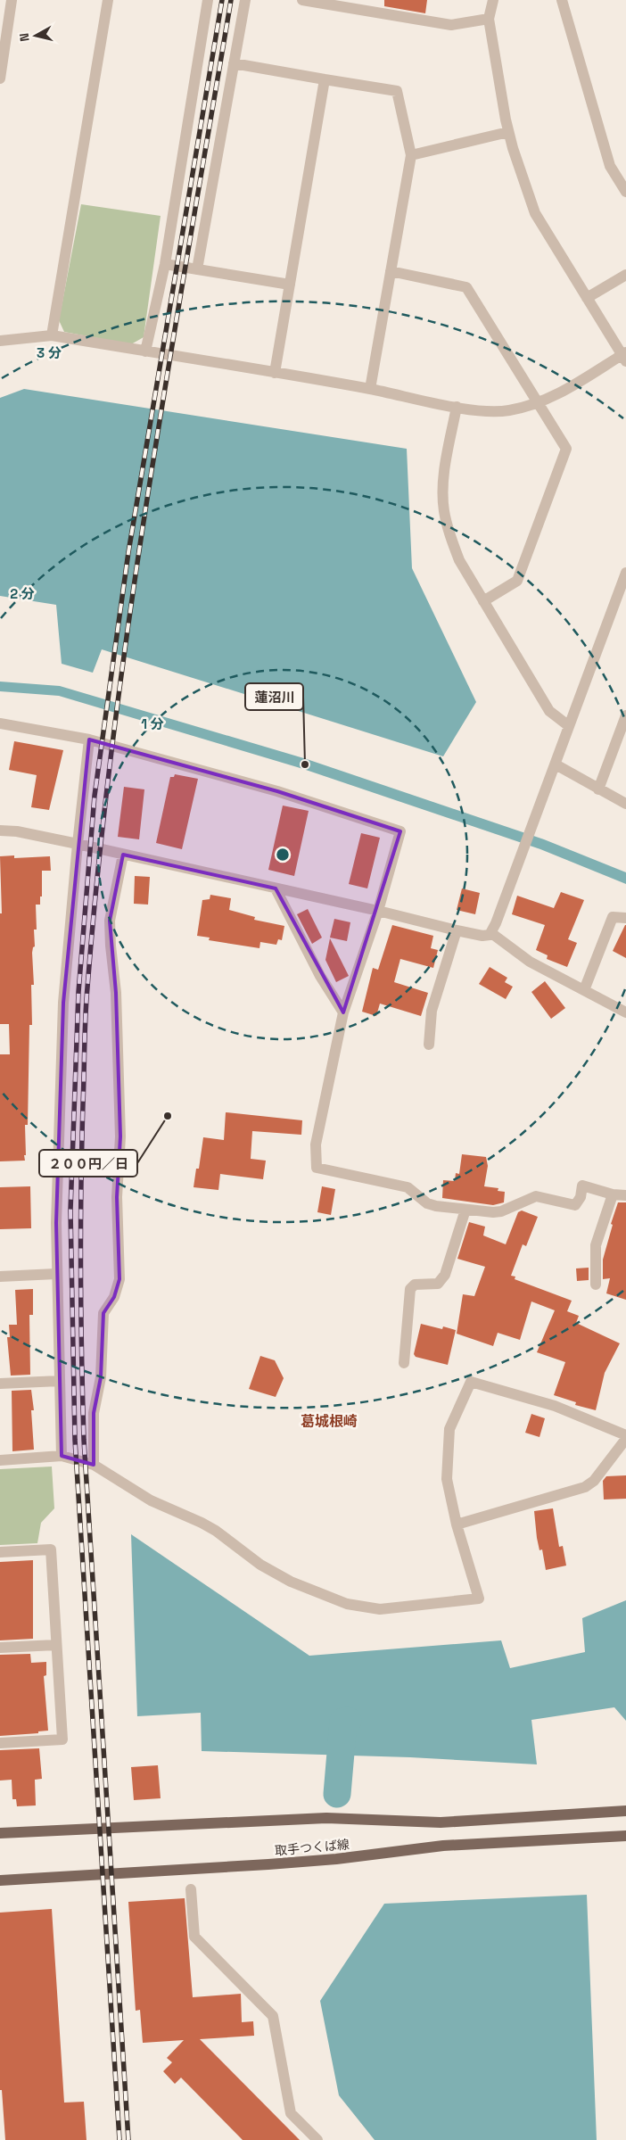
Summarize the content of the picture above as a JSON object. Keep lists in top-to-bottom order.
{
  "streets": {
    "main road": ["取手つくば線"]
  },
  "districts": ["葛城根崎"],
  "places": ["蓮沼川", "２００円／日"],
  "north": "left",
  "rings": ["3 分", "2 分", "1 分"]
}
